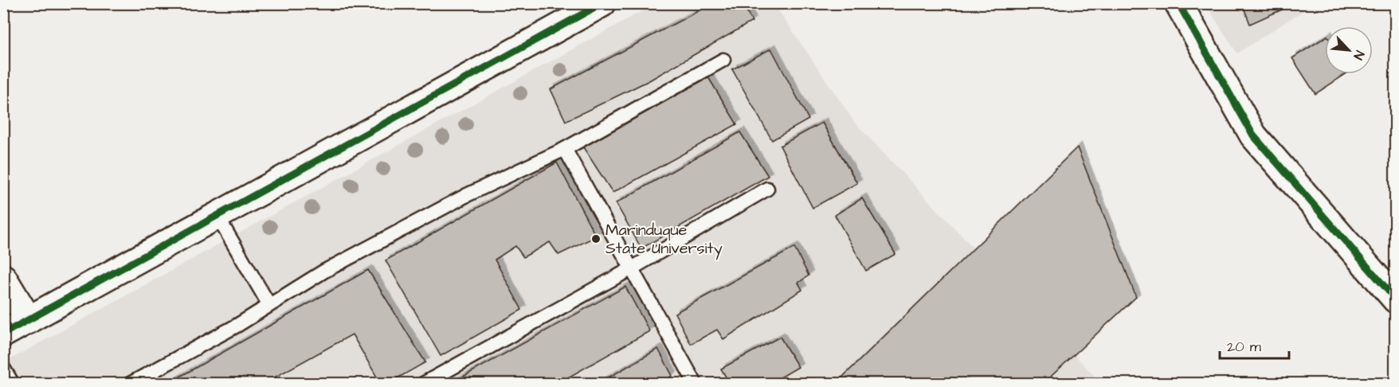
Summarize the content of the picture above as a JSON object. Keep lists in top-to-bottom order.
{
  "places": ["Marinduque State University"],
  "scale_bar": "20 m",
  "north": "bottom right"
}
